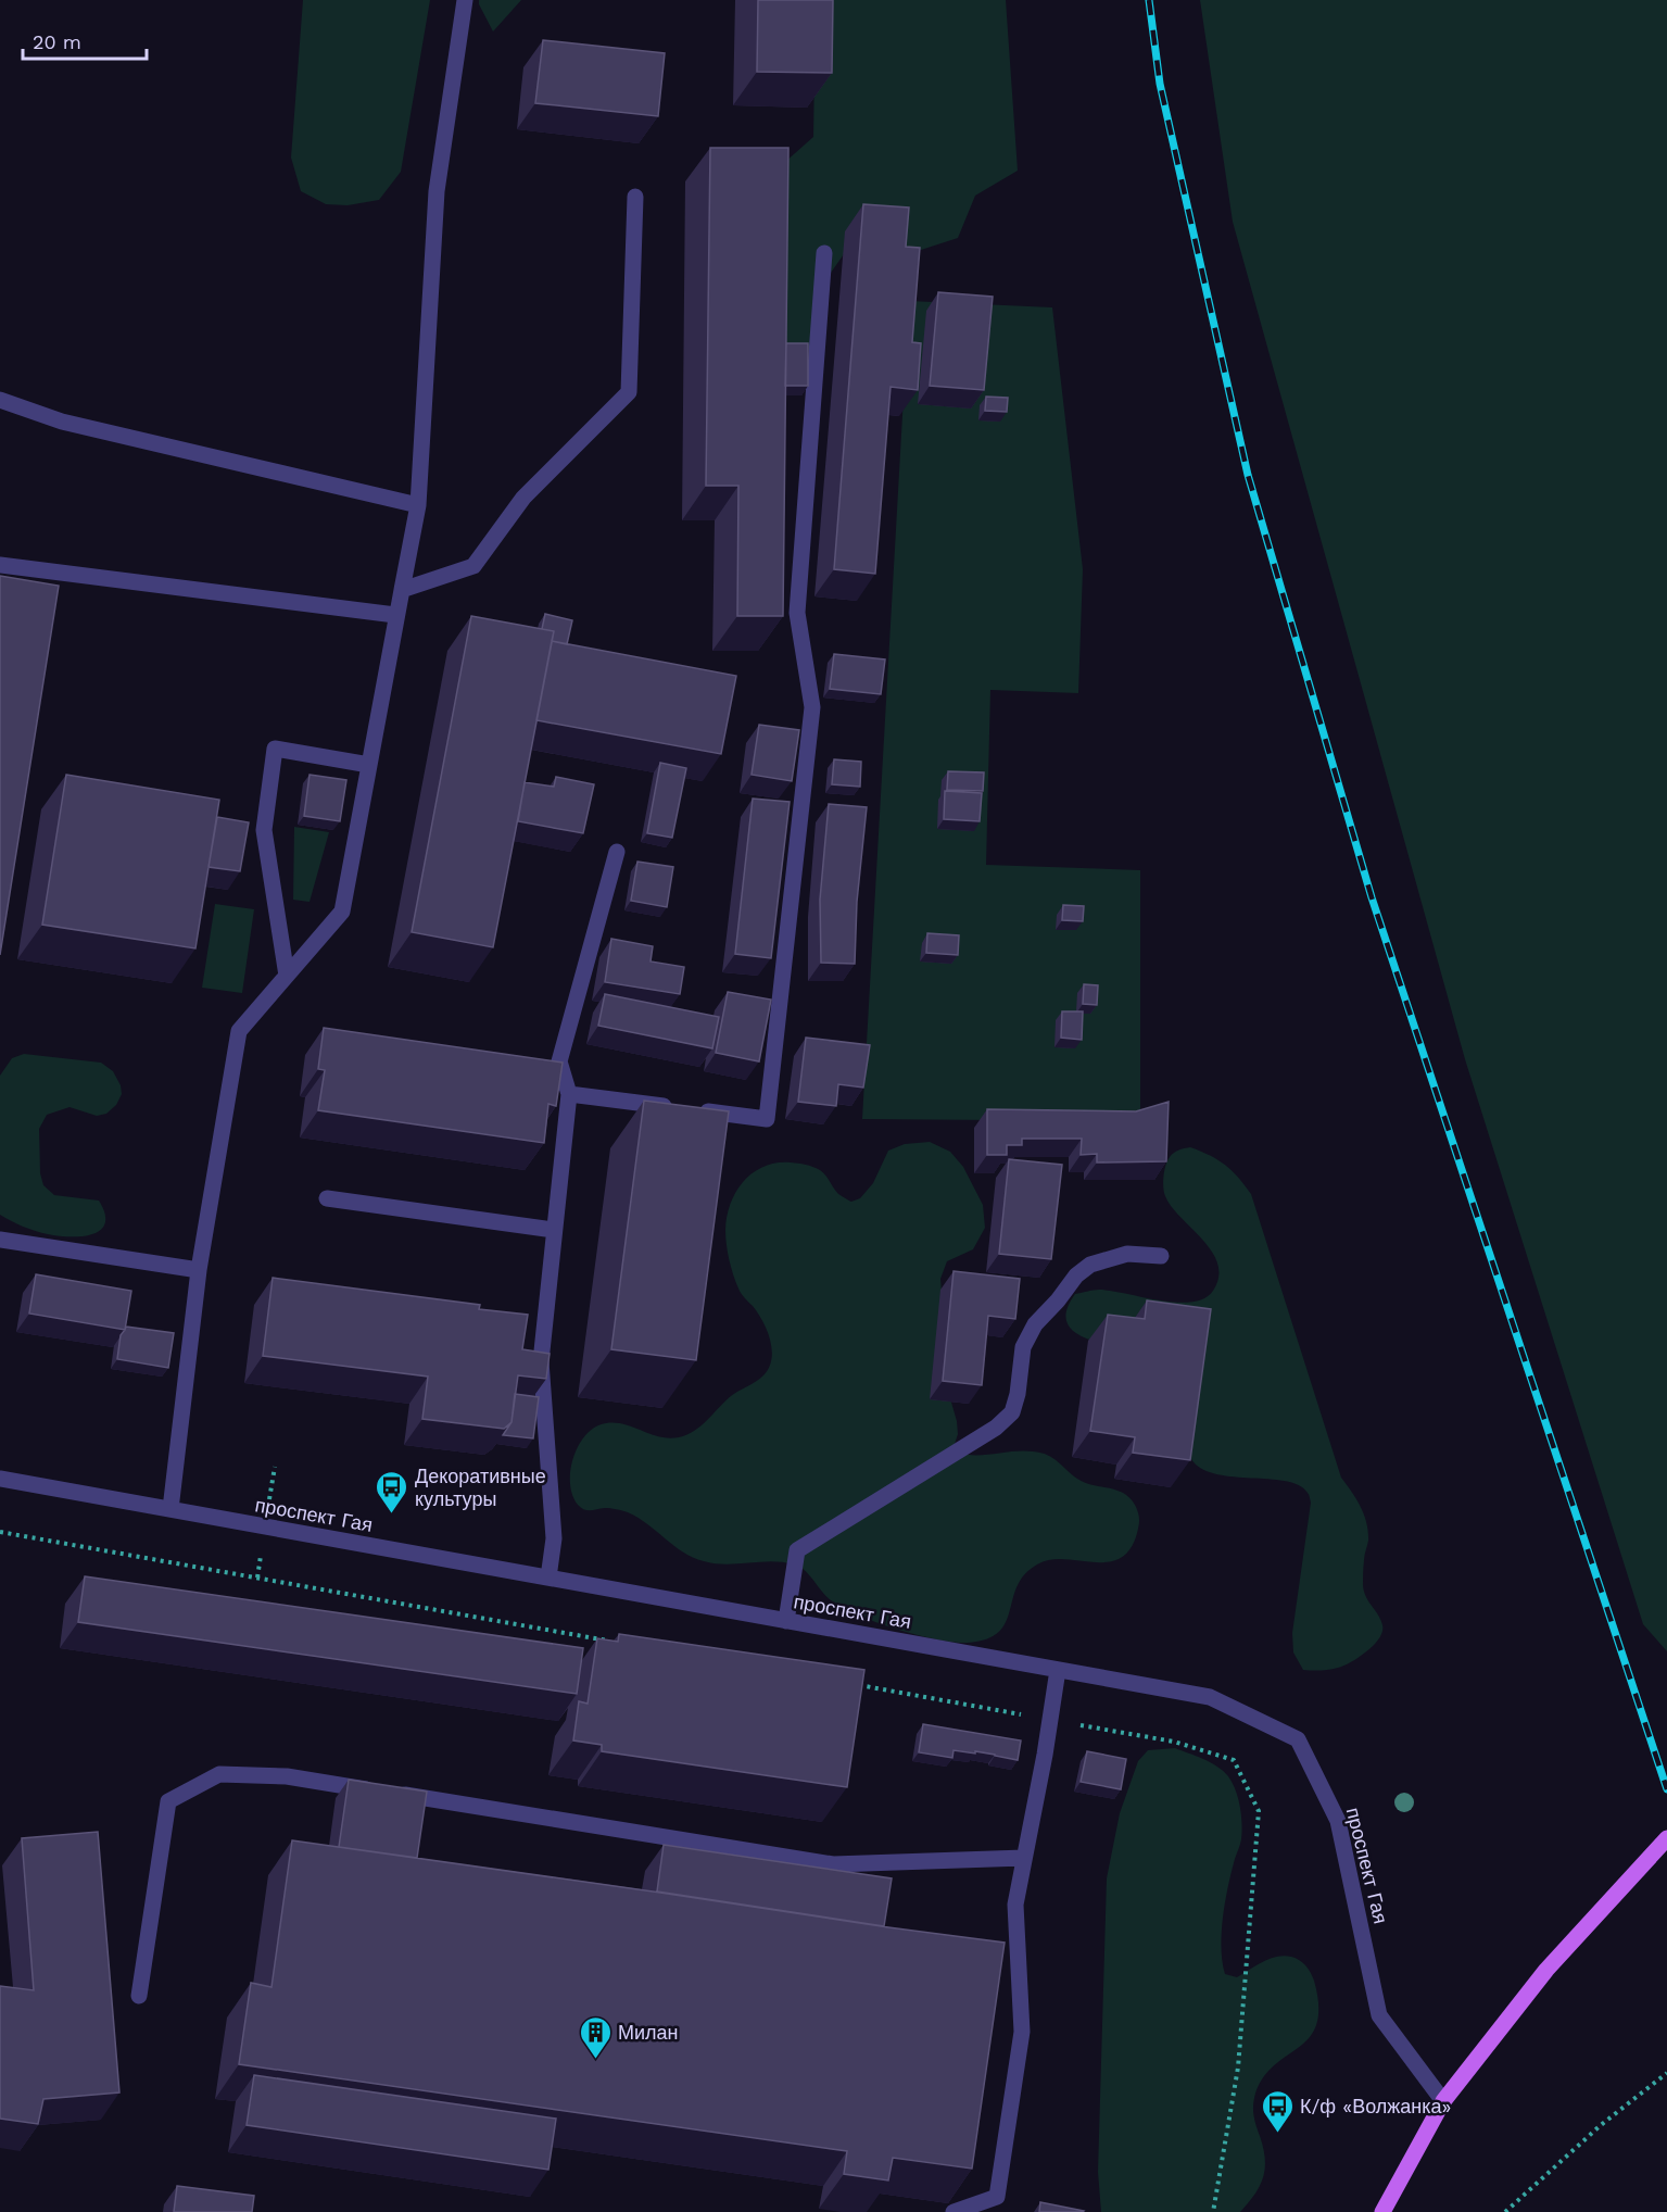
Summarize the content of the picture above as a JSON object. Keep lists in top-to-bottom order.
{
  "streets": {
    "street": ["проспект Гая"]
  },
  "places": {
    "bus stop": ["Декоративные культуры", "К/ф «Волжанка»"],
    "building": ["Милан"]
  },
  "scale_bar": "20 m"
}
